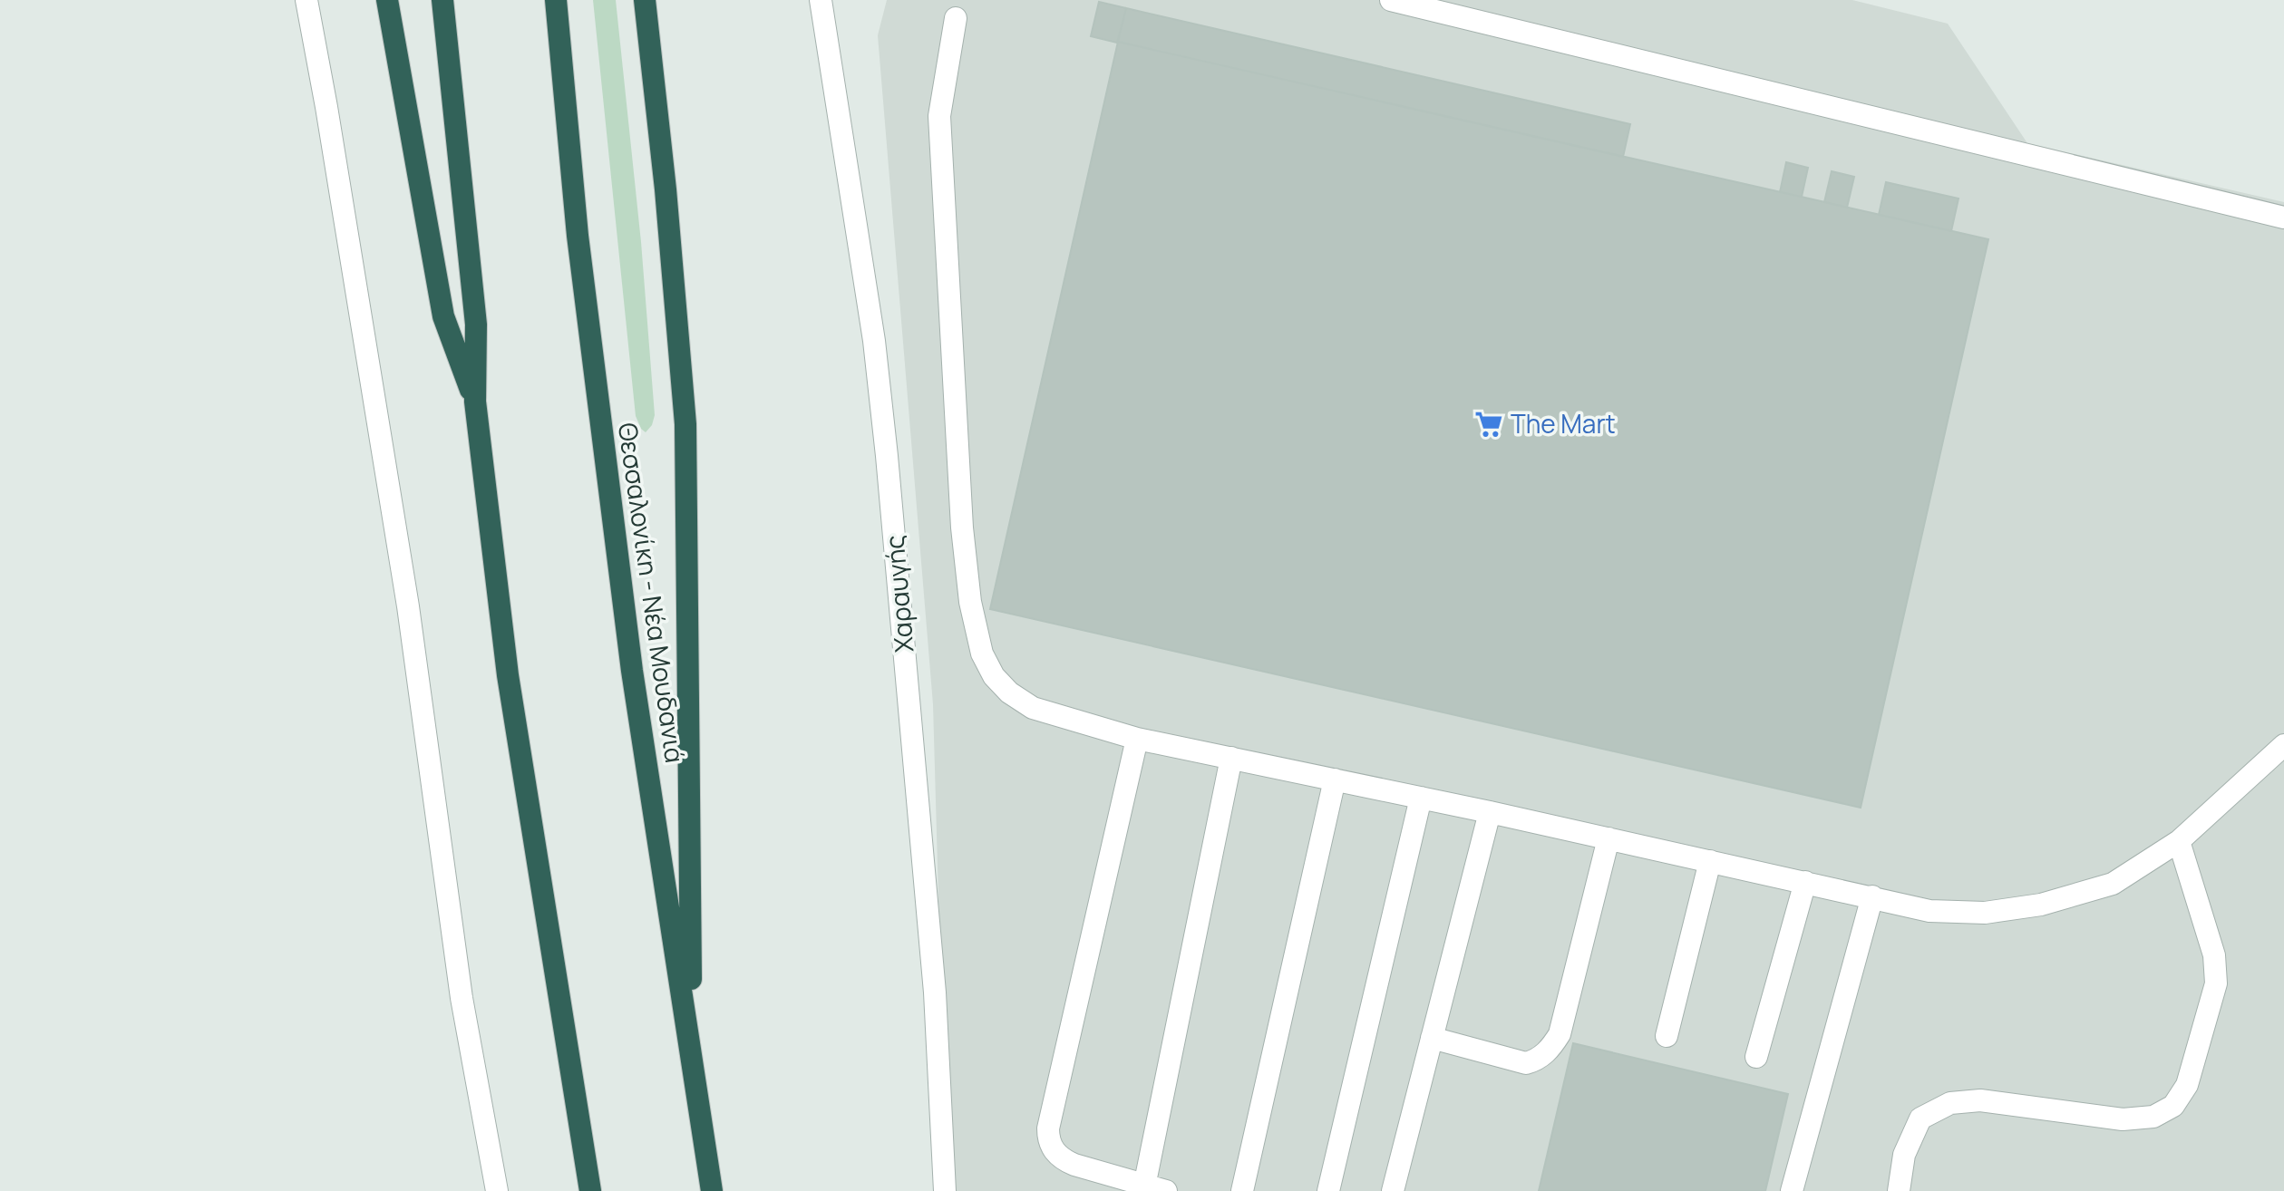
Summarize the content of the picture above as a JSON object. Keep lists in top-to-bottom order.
{
  "streets": {
    "highway": ["Θεσσαλονίκη - Νέα Μουδανιά"],
    "street": ["Χαραυγής"]
  },
  "places": {
    "supermarket": ["The Mart"]
  }
}
